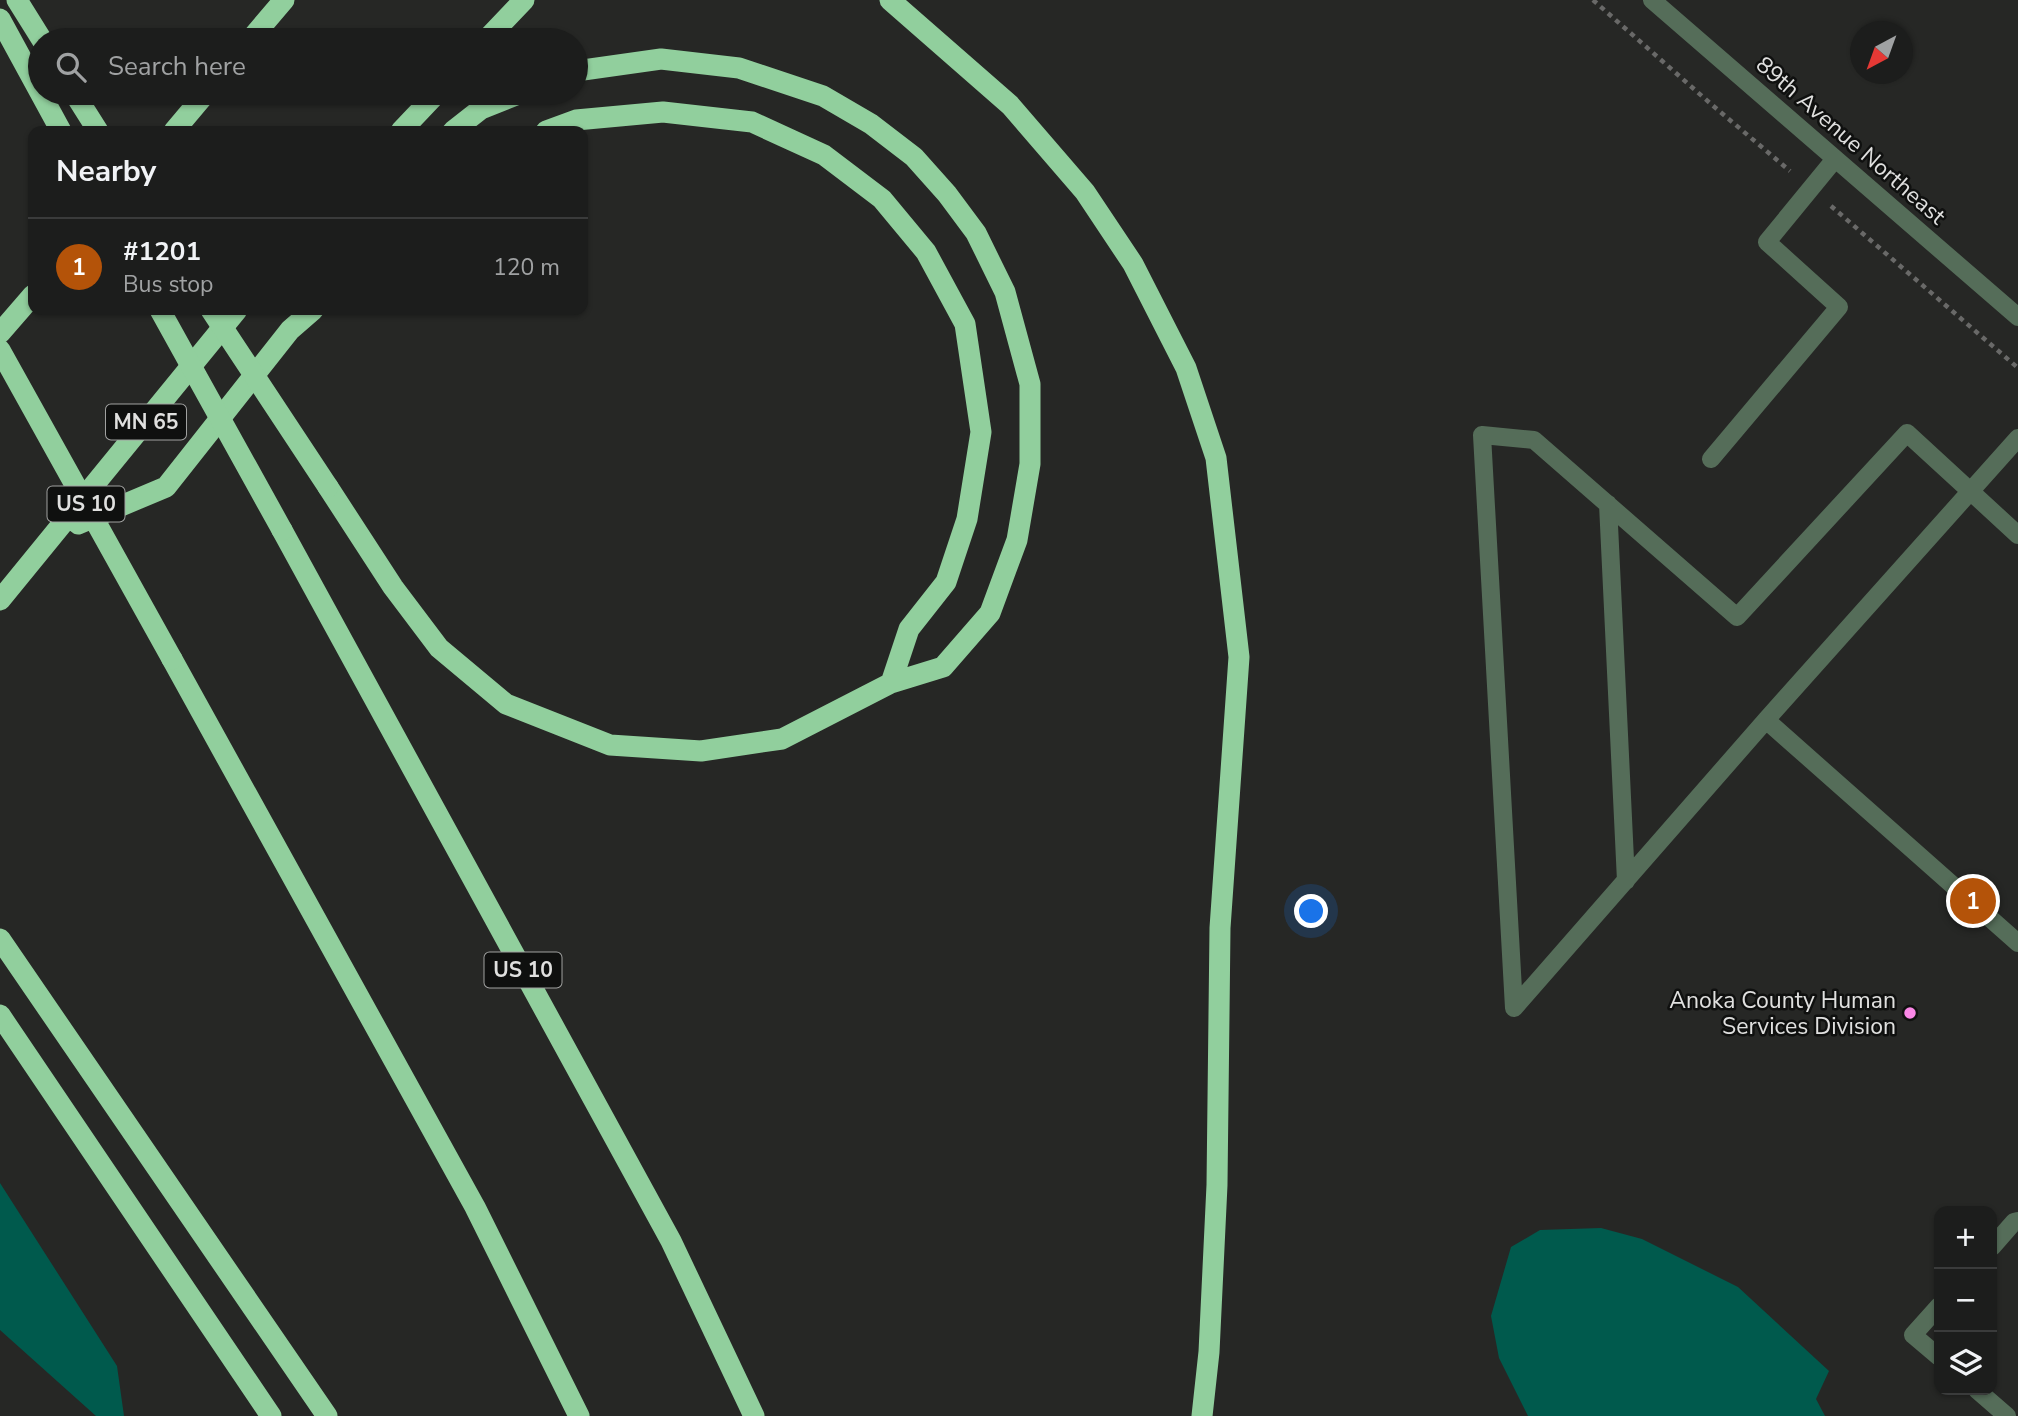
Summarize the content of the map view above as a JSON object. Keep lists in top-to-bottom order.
{
  "streets": {
    "highway": ["MN 65", "US 10"],
    "street": ["89th Avenue Northeast"]
  },
  "places": ["Anoka County Human Services Division"],
  "north": "bottom left",
  "page": {
    "search": "Search here",
    "heading": "Nearby",
    "list": [
      {
        "mark": "1",
        "name": "#1201",
        "note": "Bus stop",
        "value": "120 m"
      }
    ],
    "pins": "1",
    "map_buttons": ["+", "−"]
  }
}
